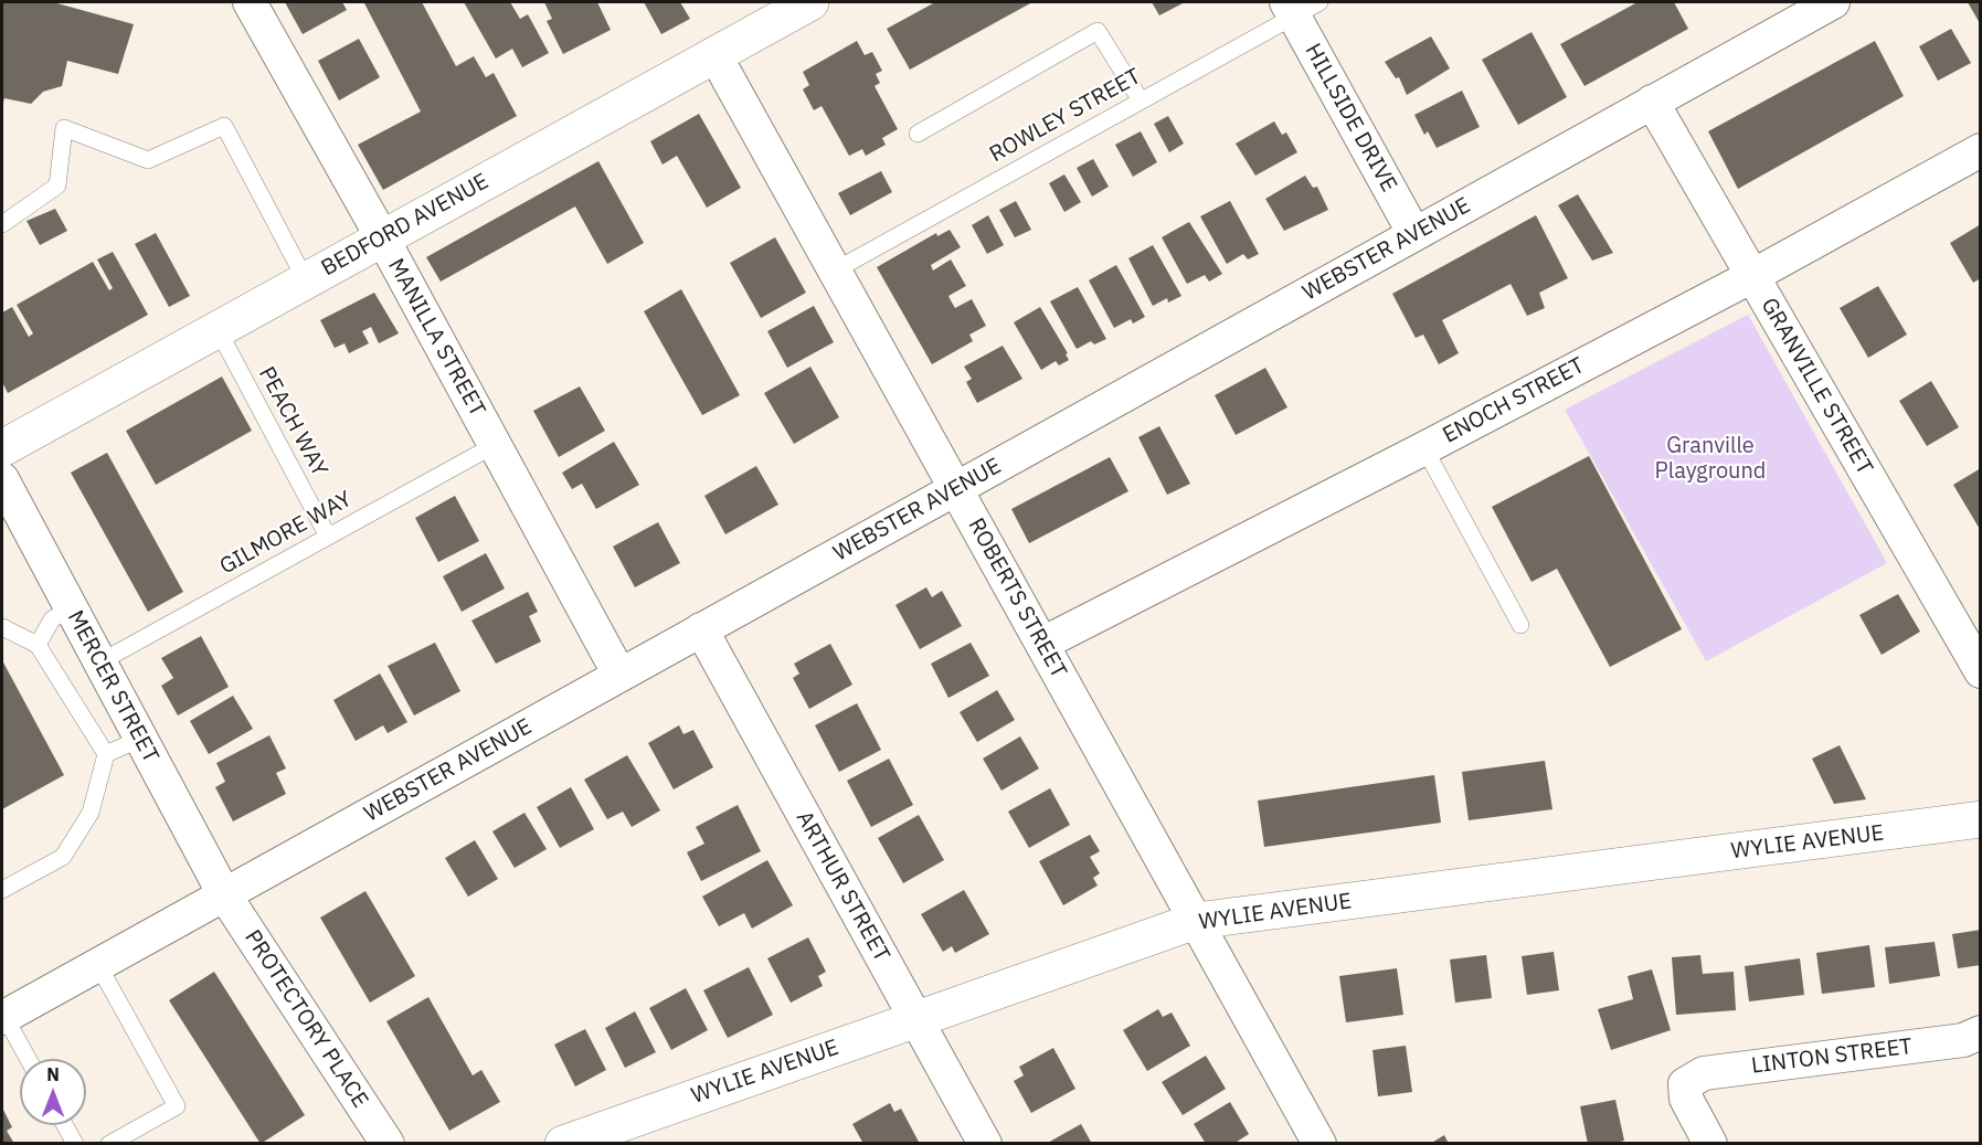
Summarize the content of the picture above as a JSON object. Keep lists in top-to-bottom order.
{
  "streets": {
    "street": [
      "HILLSIDE DRIVE",
      "BEDFORD AVENUE",
      "WEBSTER AVENUE",
      "MANILLA STREET",
      "GRANVILLE STREET",
      "ENOCH STREET",
      "ROBERTS STREET",
      "MERCER STREET",
      "WYLIE AVENUE",
      "ARTHUR STREET",
      "PROTECTORY PLACE",
      "LINTON STREET"
    ],
    "lane": ["ROWLEY STREET", "PEACH WAY", "GILMORE WAY"]
  },
  "crossings": [
    ["ROWLEY STREET", "HILLSIDE DRIVE"],
    ["ROWLEY STREET", "ROBERTS STREET"],
    ["HILLSIDE DRIVE", "WEBSTER AVENUE"],
    ["BEDFORD AVENUE", "MANILLA STREET"],
    ["BEDFORD AVENUE", "PEACH WAY"],
    ["BEDFORD AVENUE", "ROBERTS STREET"],
    ["WEBSTER AVENUE", "MANILLA STREET"],
    ["WEBSTER AVENUE", "GRANVILLE STREET"],
    ["WEBSTER AVENUE", "ROBERTS STREET"],
    ["WEBSTER AVENUE", "MERCER STREET"],
    ["WEBSTER AVENUE", "ARTHUR STREET"],
    ["WEBSTER AVENUE", "PROTECTORY PLACE"],
    ["MANILLA STREET", "GILMORE WAY"],
    ["GRANVILLE STREET", "ENOCH STREET"],
    ["ENOCH STREET", "ROBERTS STREET"],
    ["PEACH WAY", "GILMORE WAY"],
    ["GILMORE WAY", "MERCER STREET"],
    ["ROBERTS STREET", "WYLIE AVENUE"],
    ["MERCER STREET", "PROTECTORY PLACE"],
    ["WYLIE AVENUE", "ARTHUR STREET"]
  ],
  "parks": ["Granville Playground"],
  "north": "top"
}
